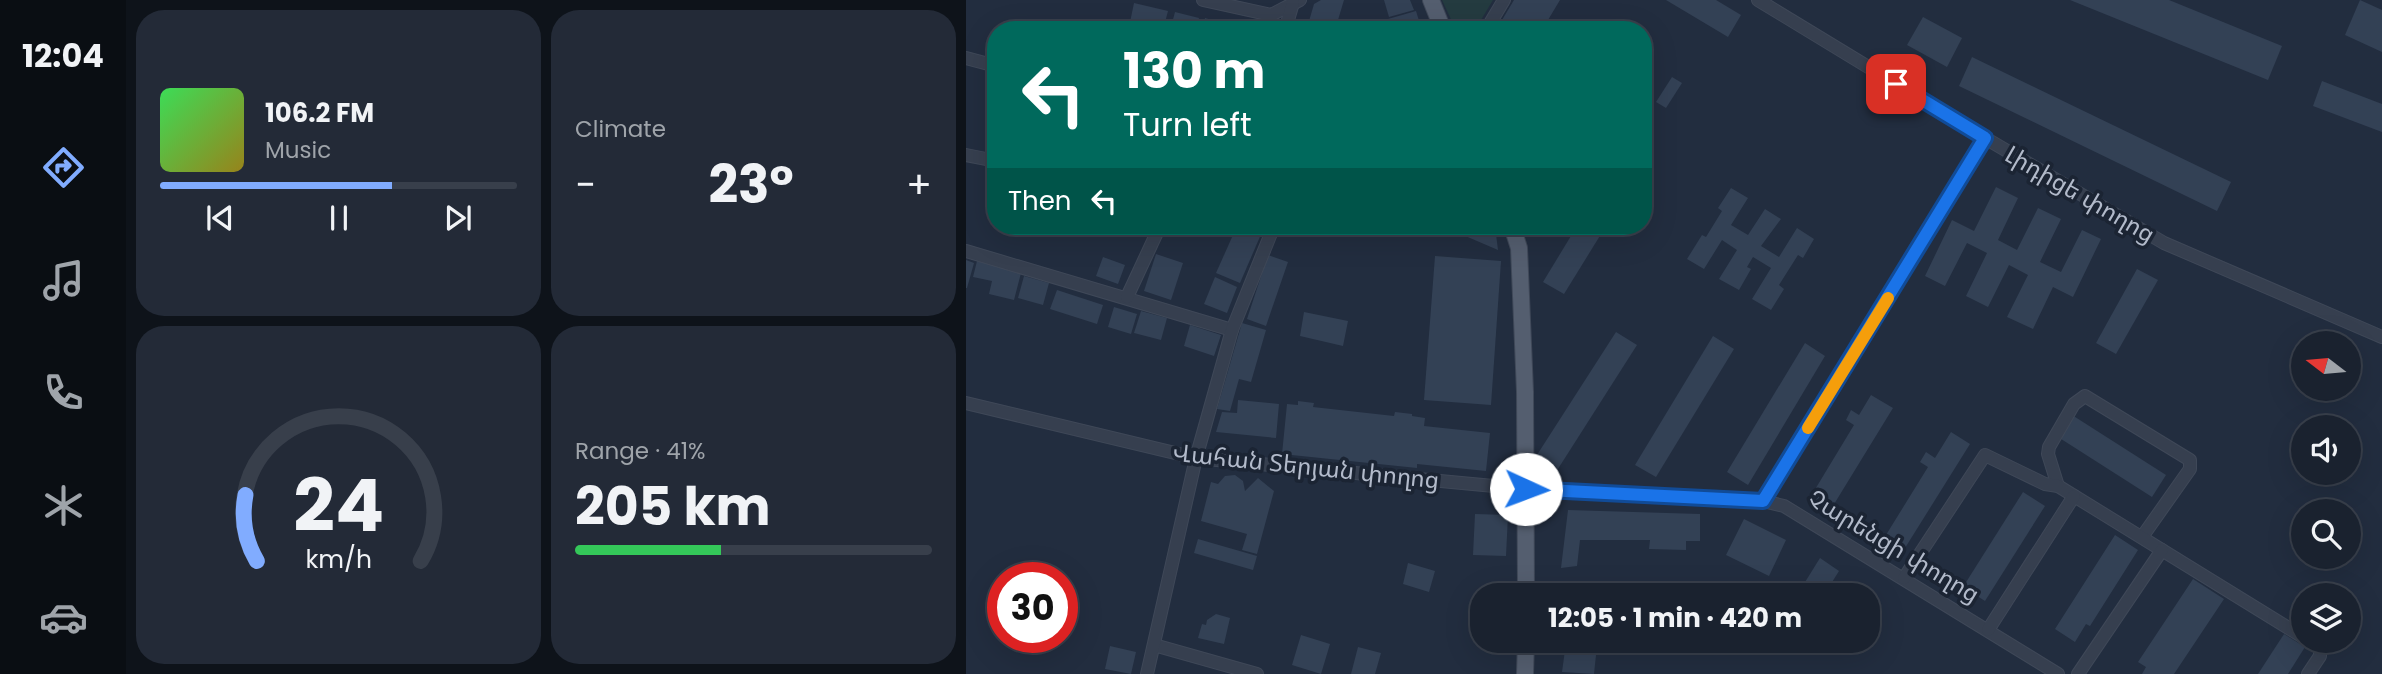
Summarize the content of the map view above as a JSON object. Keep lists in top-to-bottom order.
{
  "streets": {
    "street": ["Լիդիցե փողոց", "Վահան Տերյան փողոց", "Չարենցի փողոց"]
  },
  "crossings": [
    ["Վահան Տերյան փողոց", "Չարենցի փողոց"]
  ],
  "north": "left",
  "page": {
    "tabs": "12:04",
    "tile": [
      "Climate",
      ["Range · 41%", "205 km"]
    ],
    "turn": ["130 m", "Turn left"],
    "song": ["106.2 FM", "Music"],
    "heat": ["−", "23°", "+"],
    "then": "Then",
    "limit": "30",
    "trip": "12:05 · 1 min · 420 m",
    "gauge": ["24", "km/h"]
  }
}
